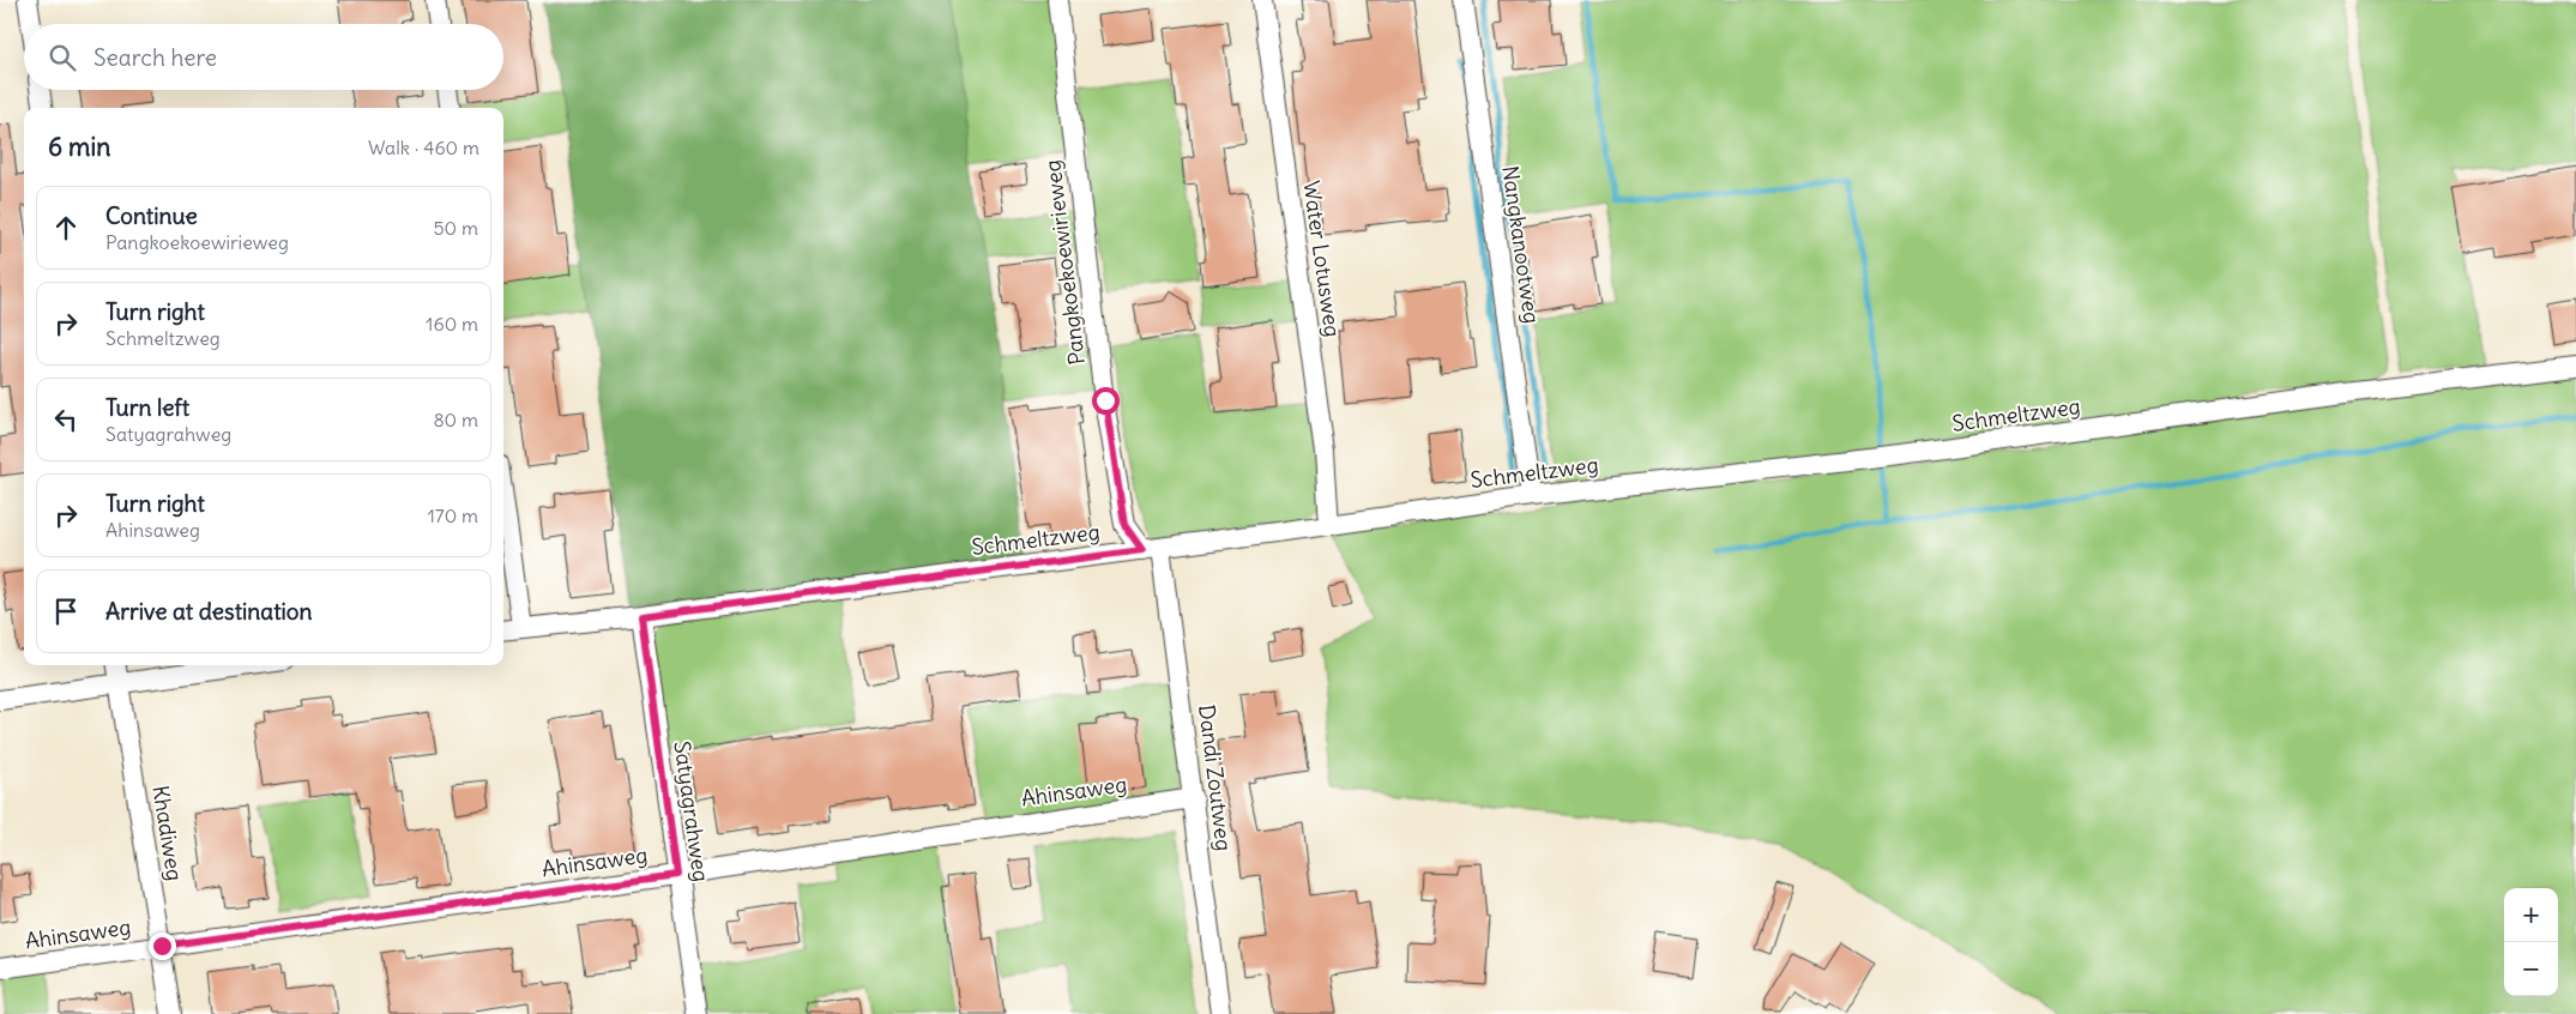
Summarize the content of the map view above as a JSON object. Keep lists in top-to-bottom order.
{
  "streets": {
    "street": [
      "Nangkanootweg",
      "Water Lotusweg",
      "Pangkoekoewirieweg",
      "Schmeltzweg",
      "Dandi Zoutweg",
      "Ahinsaweg",
      "Satyagrahweg",
      "Khadiweg"
    ]
  },
  "crossings": [
    ["Nangkanootweg", "Schmeltzweg"],
    ["Water Lotusweg", "Schmeltzweg"],
    ["Pangkoekoewirieweg", "Schmeltzweg"],
    ["Pangkoekoewirieweg", "Dandi Zoutweg"],
    ["Schmeltzweg", "Dandi Zoutweg"],
    ["Schmeltzweg", "Satyagrahweg"],
    ["Dandi Zoutweg", "Ahinsaweg"],
    ["Ahinsaweg", "Satyagrahweg"],
    ["Ahinsaweg", "Khadiweg"]
  ],
  "page": {
    "search": "Search here",
    "heading": ["6 min", "Walk · 460 m"],
    "list": [
      ["Continue", "Pangkoekoewirieweg", "50 m"],
      ["Turn right", "Schmeltzweg", "160 m"],
      ["Turn left", "Satyagrahweg", "80 m"],
      ["Turn right", "Ahinsaweg", "170 m"],
      "Arrive at destination"
    ],
    "map_buttons": ["+", "−"]
  }
}
